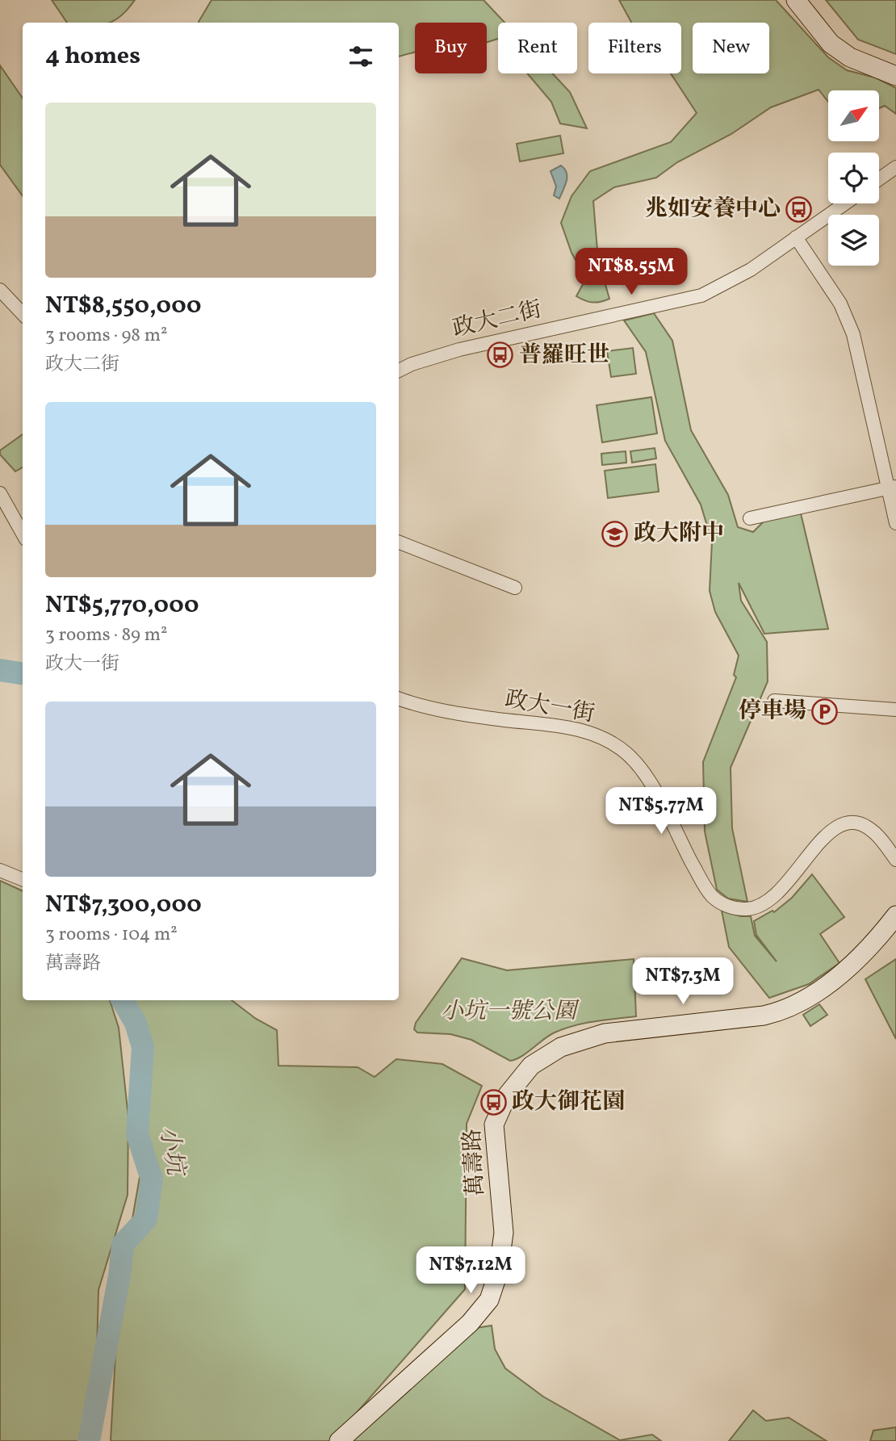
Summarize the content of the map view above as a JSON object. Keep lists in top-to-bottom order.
{
  "streets": {
    "street": ["政大二街", "政大一街", "萬壽路"]
  },
  "water": ["小坑"],
  "parks": ["小坑一號公園"],
  "places": {
    "bus stop": ["兆如安養中心", "普羅旺世", "政大御花園"],
    "school or university": ["政大附中"],
    "parking": ["停車場"]
  },
  "north": "top right",
  "page": {
    "chip": [
      "Buy",
      "Rent",
      "Filters",
      "New"
    ],
    "heading": "4 homes",
    "list": [
      {
        "name": "NT$8,550,000",
        "note": "3 rooms · 98 m² · 政大二街"
      },
      {
        "name": "NT$5,770,000",
        "note": "3 rooms · 89 m² · 政大一街"
      },
      {
        "name": "NT$7,300,000",
        "note": "3 rooms · 104 m² · 萬壽路"
      }
    ],
    "price": [
      "NT$8.55M",
      "NT$5.77M",
      "NT$7.3M",
      "NT$7.12M"
    ]
  }
}
